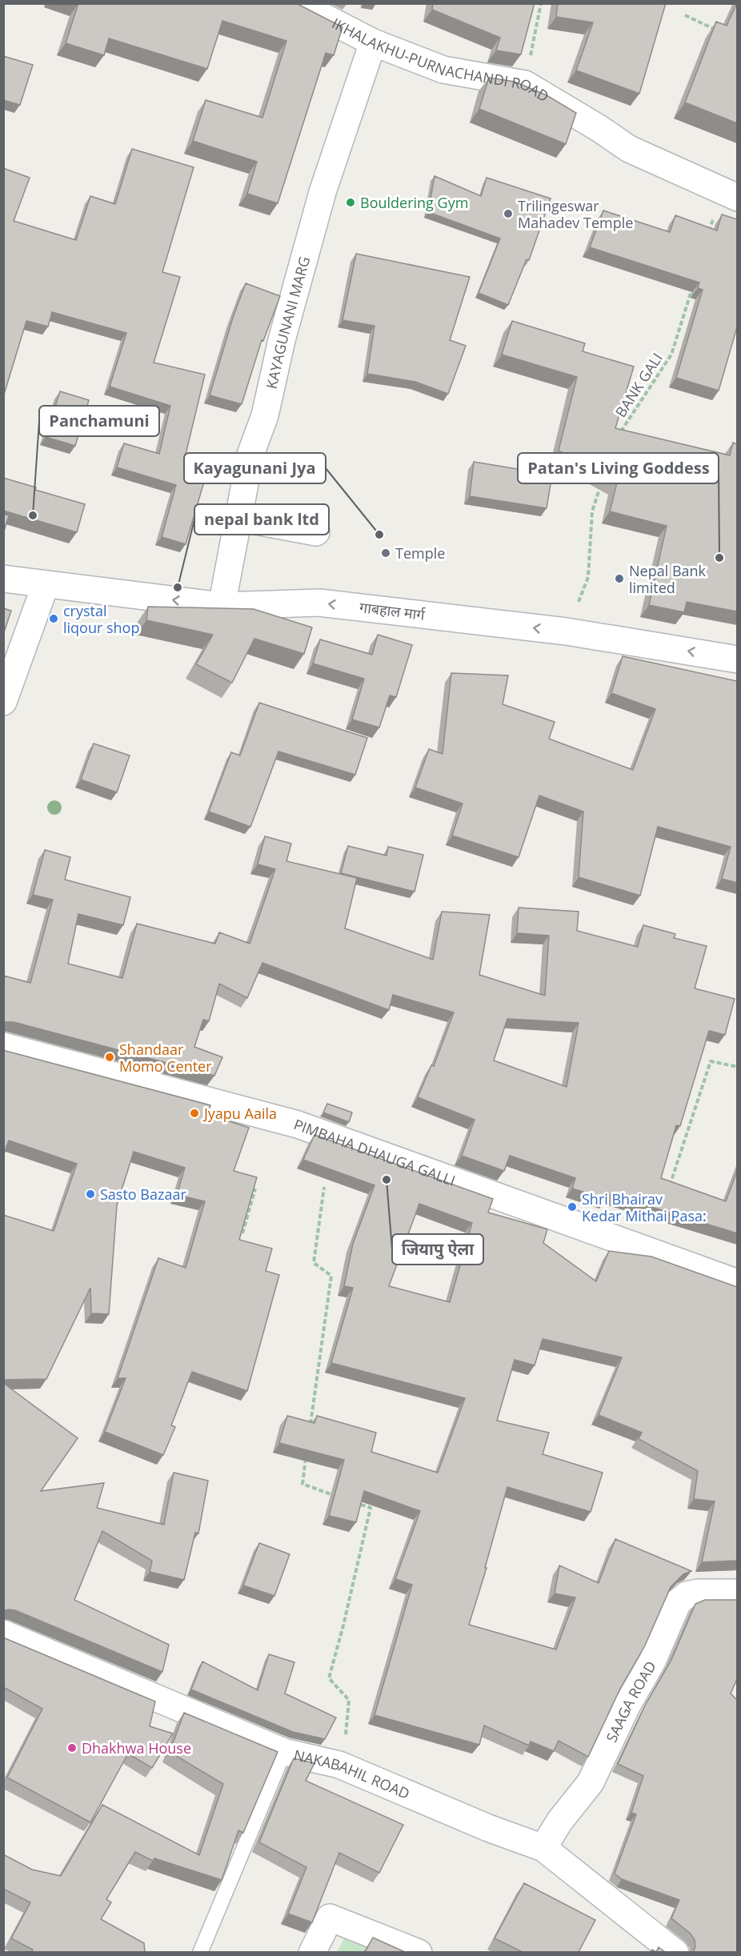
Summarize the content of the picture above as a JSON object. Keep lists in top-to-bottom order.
{
  "streets": {
    "street": [
      "IKHALAKHU-PURNACHANDI ROAD",
      "KAYAGUNANI MARG",
      "गाबहाल मार्ग",
      "PIMBAHA DHAUGA GALLI",
      "SAAGA ROAD",
      "NAKABAHIL ROAD"
    ],
    "path": ["BANK GALI"]
  },
  "crossings": [
    ["IKHALAKHU-PURNACHANDI ROAD", "KAYAGUNANI MARG"],
    ["KAYAGUNANI MARG", "गाबहाल मार्ग"],
    ["SAAGA ROAD", "NAKABAHIL ROAD"]
  ],
  "one_way": ["गाबहाल मार्ग"],
  "places": [
    "Bouldering Gym",
    "Trilingeswar Mahadev Temple",
    "Panchamuni",
    "Kayagunani Jya",
    "Temple",
    "Patan's Living Goddess",
    "Nepal Bank limited",
    "nepal bank ltd",
    "crystal liqour shop",
    "Shandaar Momo Center",
    "Jyapu Aaila",
    "जियापु ऐला",
    "Sasto Bazaar",
    "Shri Bhairav Kedar Mithai Pasa:",
    "Dhakhwa House"
  ]
}
